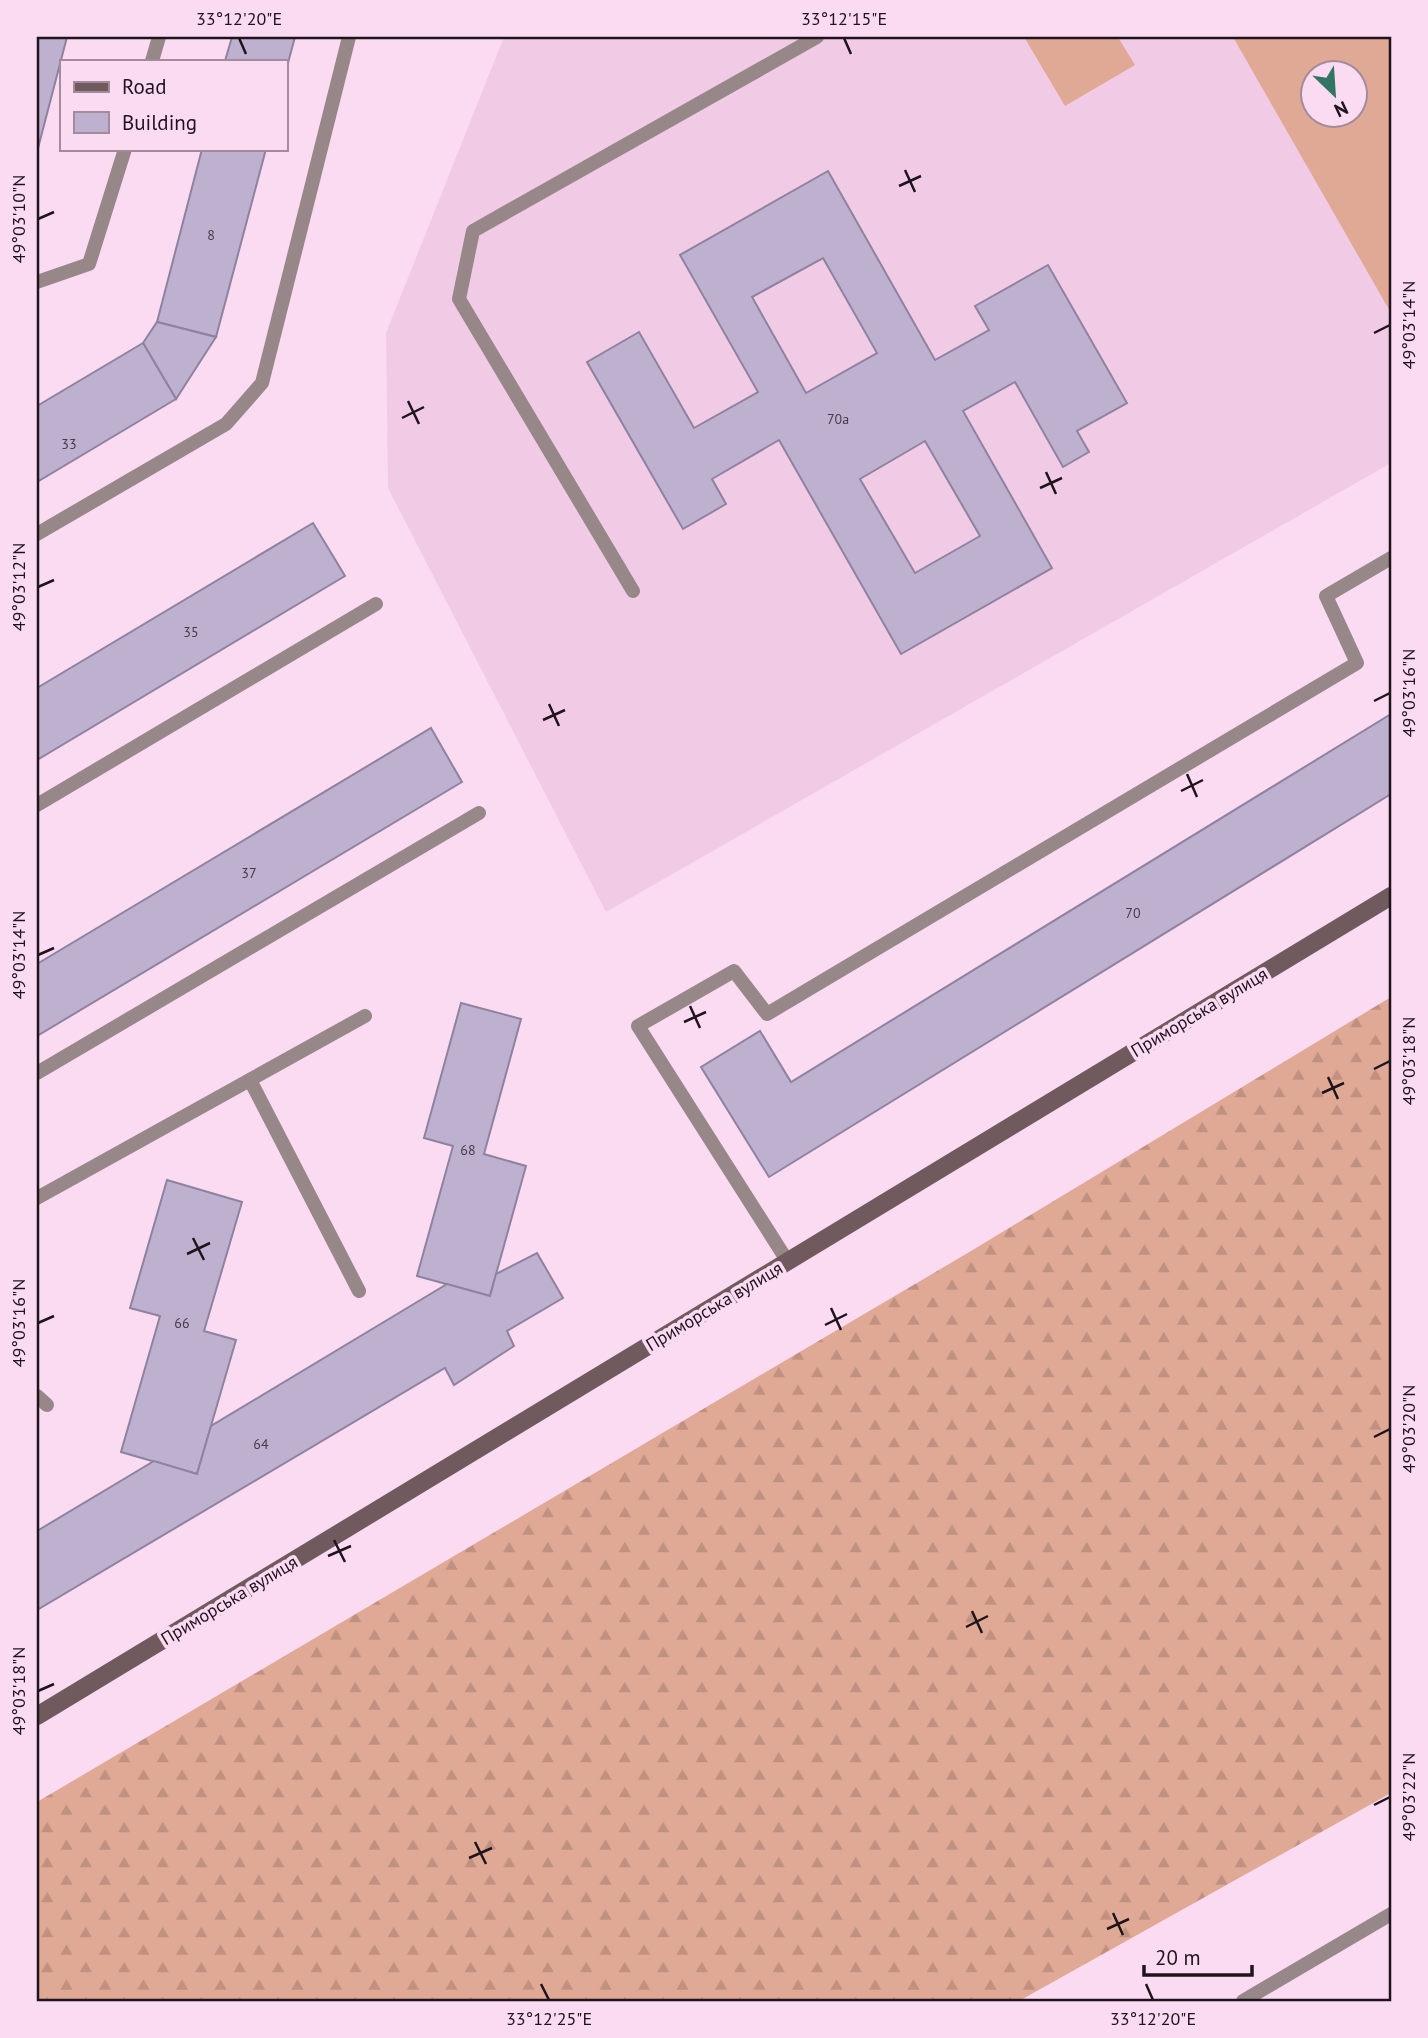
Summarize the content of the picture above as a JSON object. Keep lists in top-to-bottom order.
{
  "streets": {
    "street": ["Приморська вулиця"]
  },
  "house_numbers": [
    "8",
    "70а",
    "33",
    "35",
    "37",
    "70",
    "68",
    "66",
    "64"
  ],
  "legend": ["Road", "Building"],
  "scale_bar": "20 m",
  "north": "bottom right",
  "coordinates": [
    "33°12'20\"E",
    "33°12'15\"E",
    "49°03'10\"N",
    "49°03'14\"N",
    "49°03'12\"N",
    "49°03'16\"N",
    "49°03'18\"N",
    "49°03'20\"N",
    "49°03'22\"N",
    "33°12'25\"E"
  ]
}
